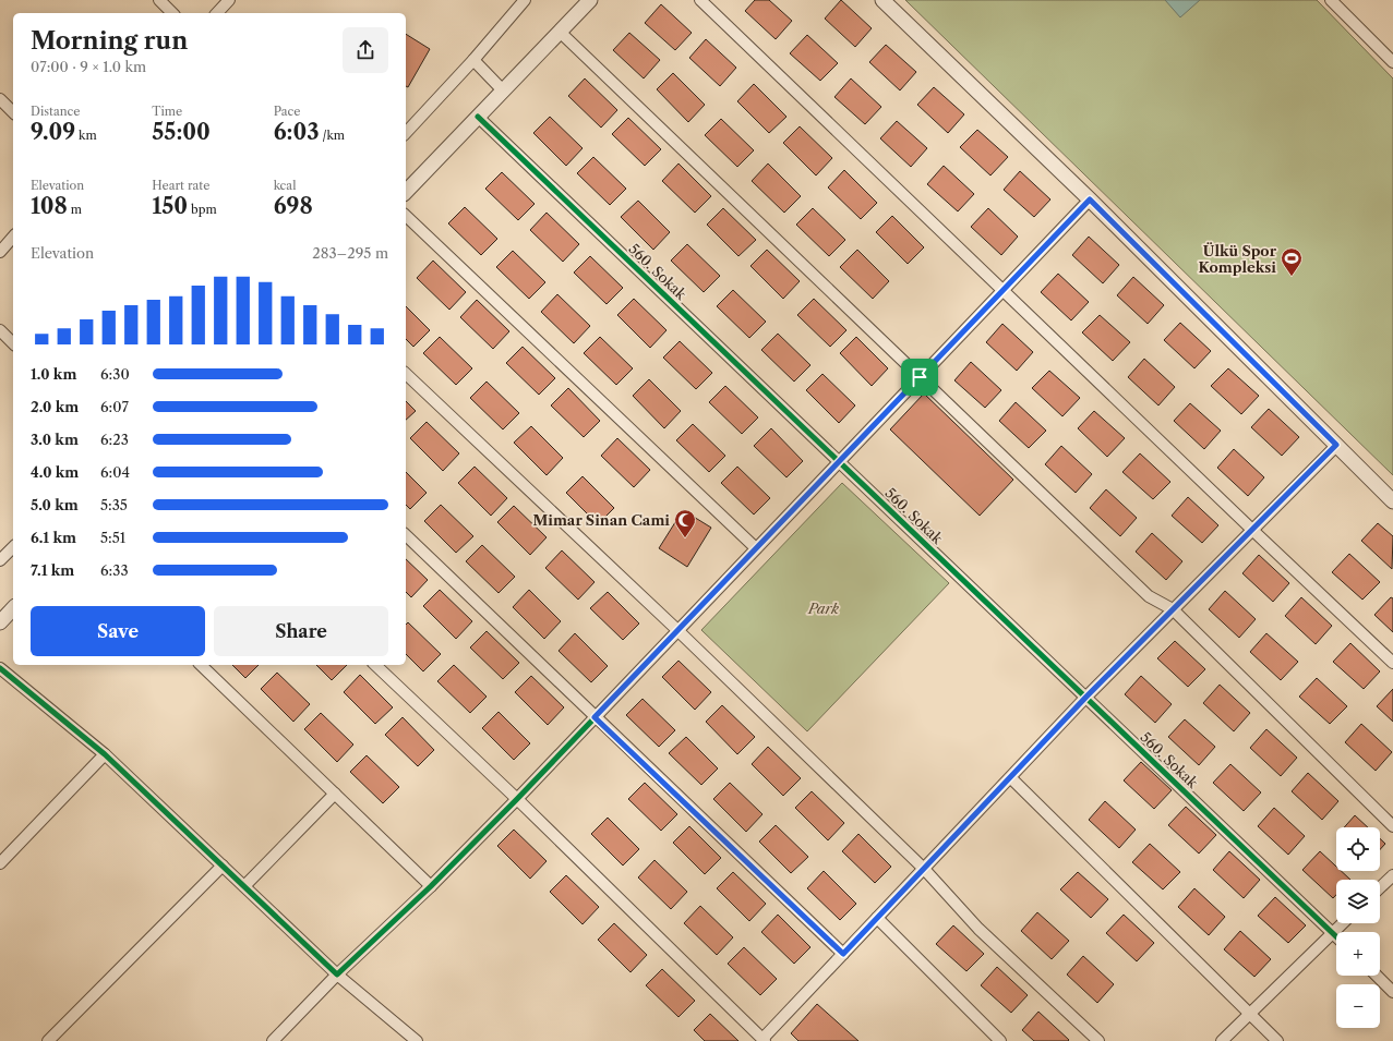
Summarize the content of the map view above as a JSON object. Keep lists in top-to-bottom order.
{
  "streets": {
    "street": ["560. Sokak"]
  },
  "parks": ["Park"],
  "places": {
    "sports": ["Ülkü Spor Kompleksi"],
    "mosque": ["Mimar Sinan Cami"]
  },
  "page": {
    "heading": ["Morning run", "07:00 · 9 × 1.0 km"],
    "stats": [
      ["Distance", "9.09 km"],
      ["Time", "55:00"],
      ["Pace", "6:03 /km"],
      ["Elevation", "108 m"],
      ["Heart rate", "150 bpm"],
      ["kcal", "698"]
    ],
    "chart": ["Elevation", "283–295 m"],
    "list": [
      {
        "name": "1.0 km",
        "note": "6:30"
      },
      {
        "name": "2.0 km",
        "note": "6:07"
      },
      {
        "name": "3.0 km",
        "note": "6:23"
      },
      {
        "name": "4.0 km",
        "note": "6:04"
      },
      {
        "name": "5.0 km",
        "note": "5:35"
      },
      {
        "name": "6.1 km",
        "note": "5:51"
      },
      {
        "name": "7.1 km",
        "note": "6:33"
      }
    ],
    "buttons": ["Save", "Share"],
    "map_buttons": ["+", "−"]
  }
}
